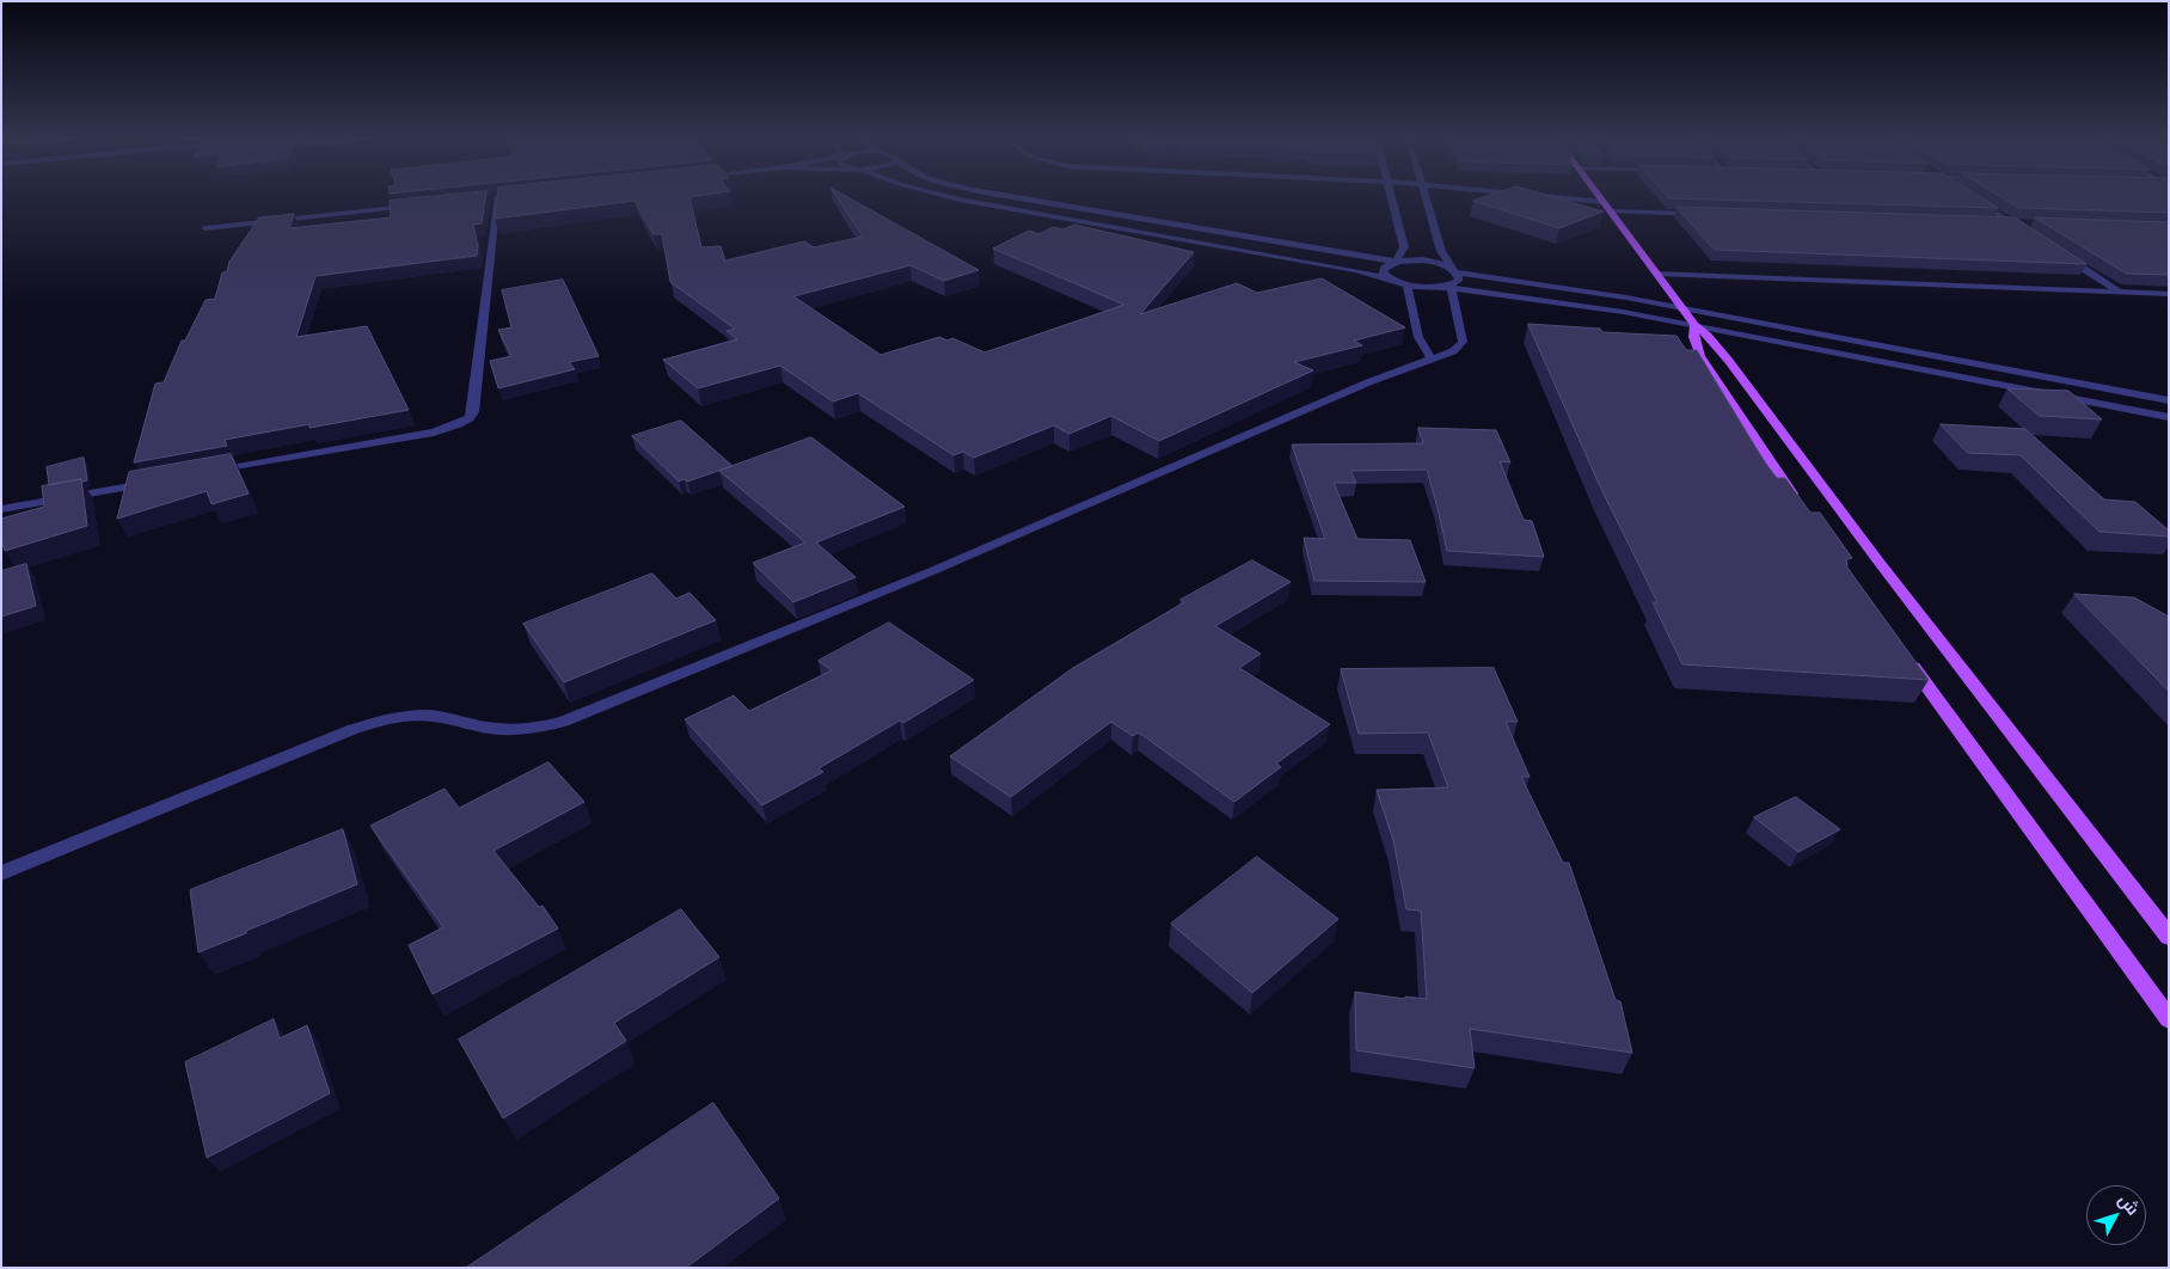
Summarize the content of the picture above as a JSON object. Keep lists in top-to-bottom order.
{
  "north": "top right"
}
